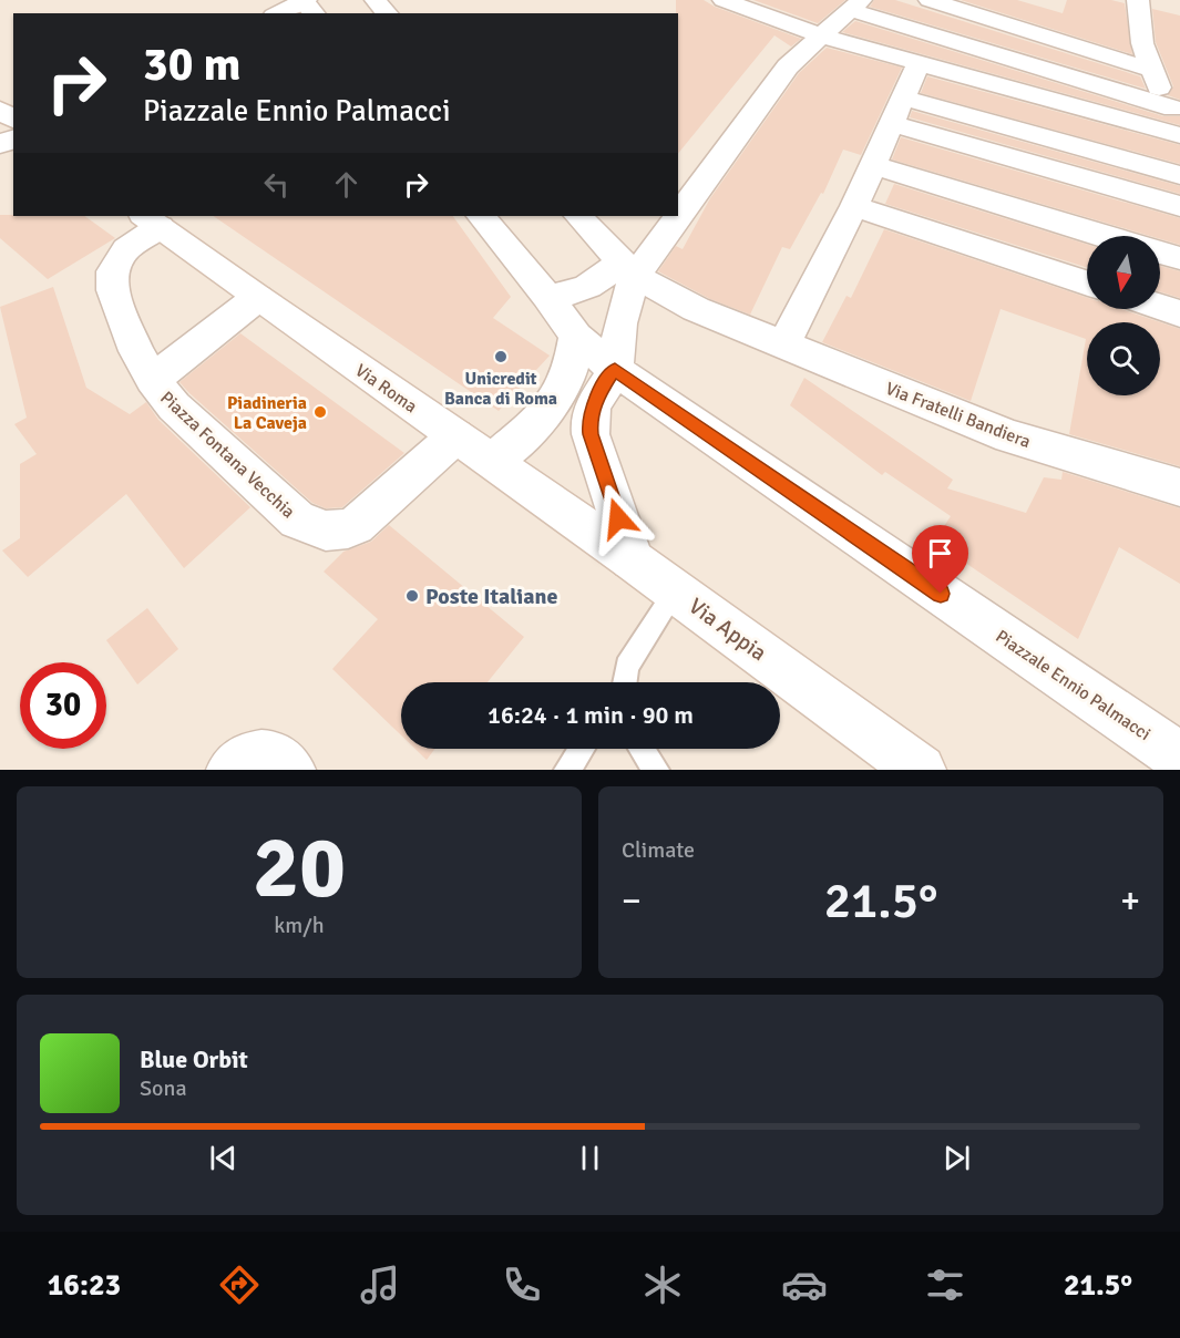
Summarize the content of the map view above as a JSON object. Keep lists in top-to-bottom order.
{
  "streets": {
    "street": [
      "Via Roma",
      "Via Fratelli Bandiera",
      "Piazza Fontana Vecchia",
      "Via Appia",
      "Piazzale Ennio Palmacci"
    ]
  },
  "crossings": [
    ["Via Roma", "Piazza Fontana Vecchia"],
    ["Via Roma", "Via Appia"]
  ],
  "places": ["Unicredit Banca di Roma", "Piadineria La Caveja", "Poste Italiane"],
  "north": "bottom",
  "page": {
    "turn": ["30 m", "Piazzale Ennio Palmacci"],
    "limit": "30",
    "trip": "16:24 · 1 min · 90 m",
    "tile": [
      ["20", "km/h"],
      "Climate"
    ],
    "heat": ["−", "21.5°", "+"],
    "song": ["Blue Orbit", "Sona"],
    "tabs": ["16:23", "21.5°"]
  }
}
